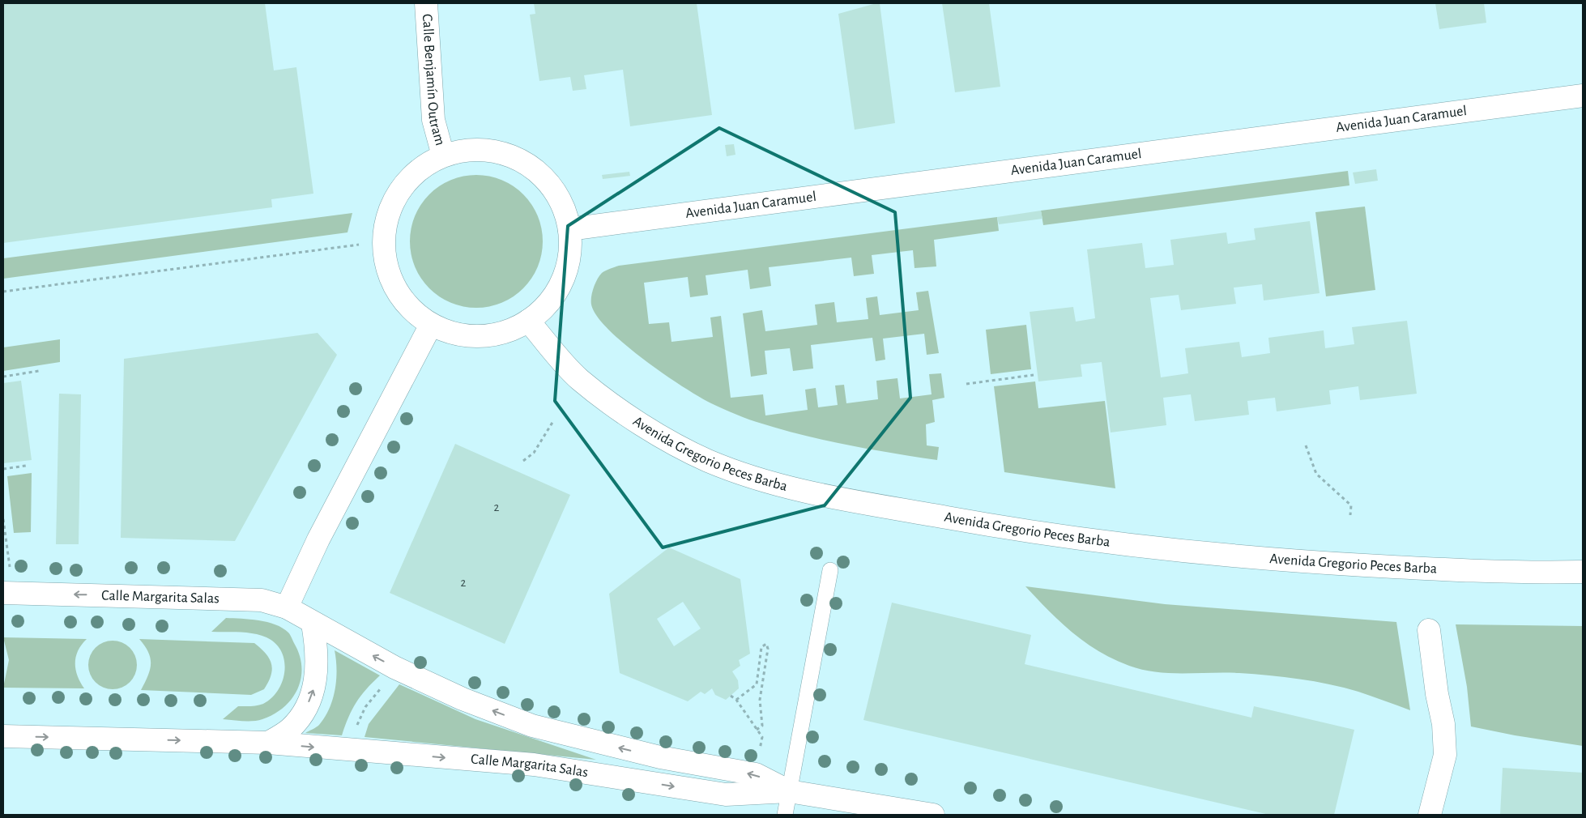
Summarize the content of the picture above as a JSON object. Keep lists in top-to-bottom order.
{
  "streets": {
    "street": [
      "Calle Benjamín Outram",
      "Avenida Juan Caramuel",
      "Avenida Gregorio Peces Barba",
      "Calle Margarita Salas"
    ]
  },
  "house_numbers": ["2", "2"]
}
